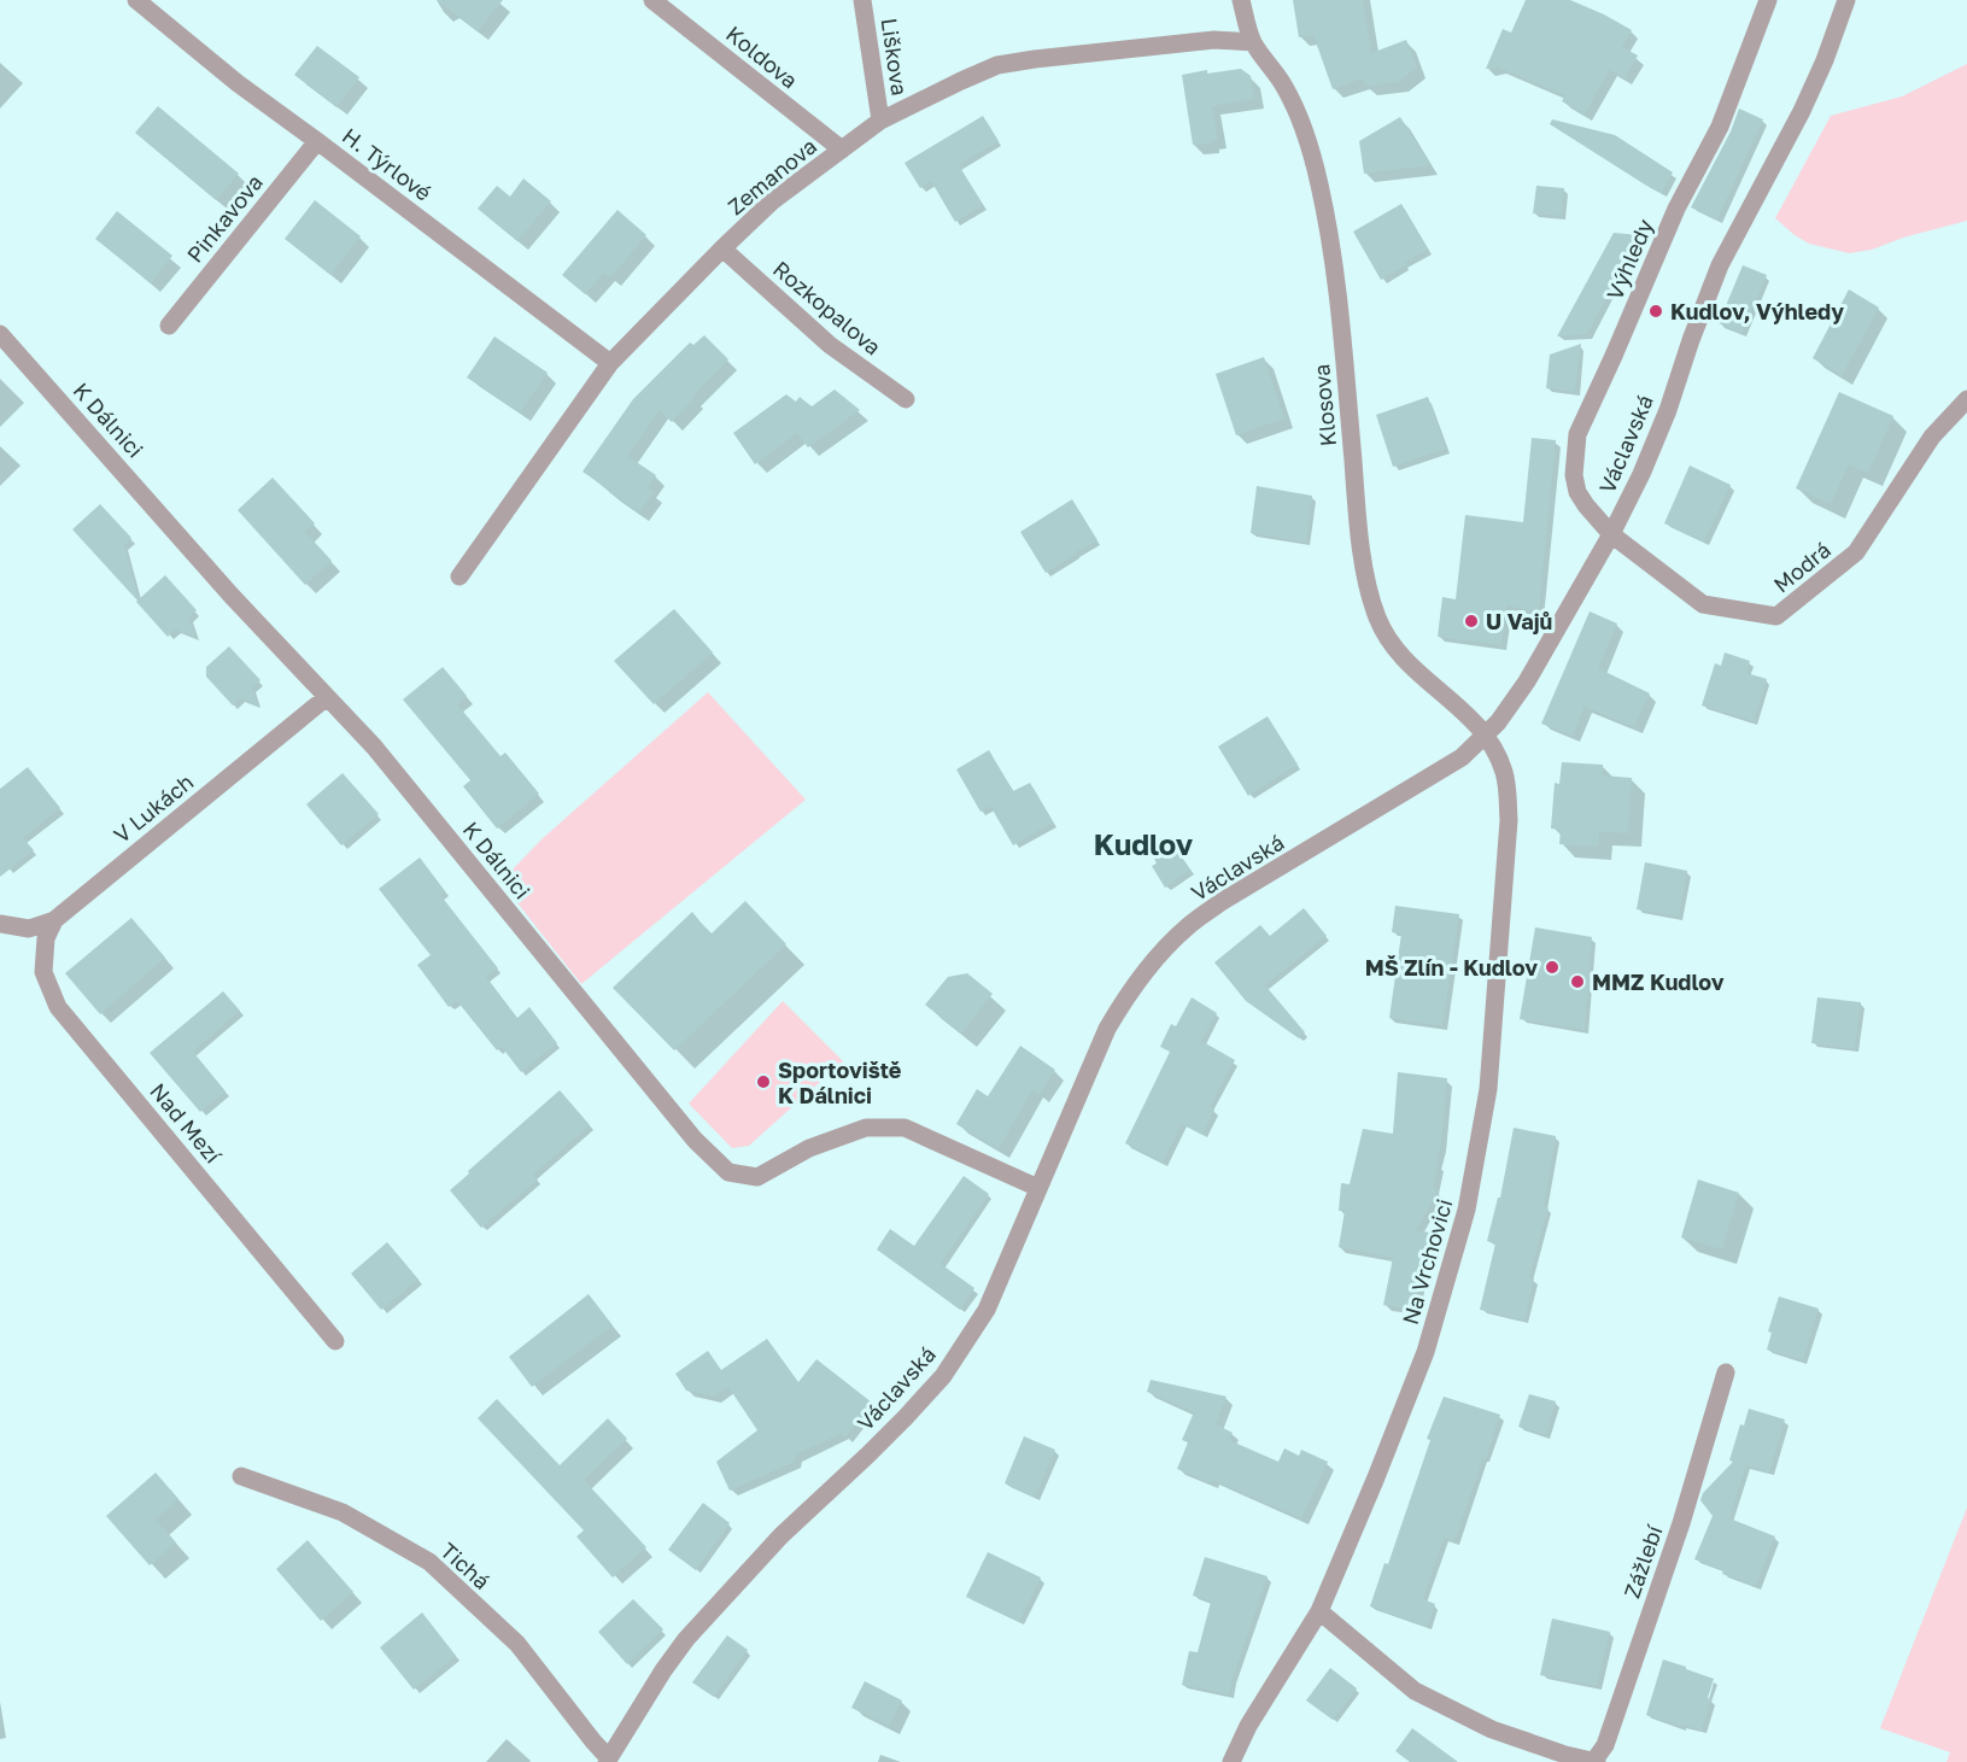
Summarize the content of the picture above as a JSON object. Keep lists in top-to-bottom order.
{
  "streets": {
    "street": [
      "Koldova",
      "Liškova",
      "H. Týrlové",
      "Zemanova",
      "Pinkavova",
      "Výhledy",
      "Rozkopalova",
      "Klosova",
      "K Dálnici",
      "Václavská",
      "Modrá",
      "V Lukách",
      "Nad Mezí",
      "Na Vrchovici",
      "Zážlebí",
      "Tichá"
    ]
  },
  "crossings": [
    ["Koldova", "Zemanova"],
    ["Liškova", "Zemanova"],
    ["H. Týrlové", "Zemanova"],
    ["H. Týrlové", "Pinkavova"],
    ["Zemanova", "Rozkopalova"],
    ["Zemanova", "Klosova"],
    ["Výhledy", "Václavská"],
    ["Výhledy", "Modrá"],
    ["Klosova", "Václavská"],
    ["Klosova", "Na Vrchovici"],
    ["K Dálnici", "Václavská"],
    ["K Dálnici", "V Lukách"],
    ["Václavská", "Modrá"],
    ["Václavská", "Na Vrchovici"],
    ["Václavská", "Tichá"],
    ["V Lukách", "Nad Mezí"]
  ],
  "districts": ["Kudlov"],
  "places": [
    "Kudlov, Výhledy",
    "U Vajů",
    "MŠ Zlín - Kudlov",
    "MMZ Kudlov",
    "Sportoviště K Dálnici"
  ]
}
